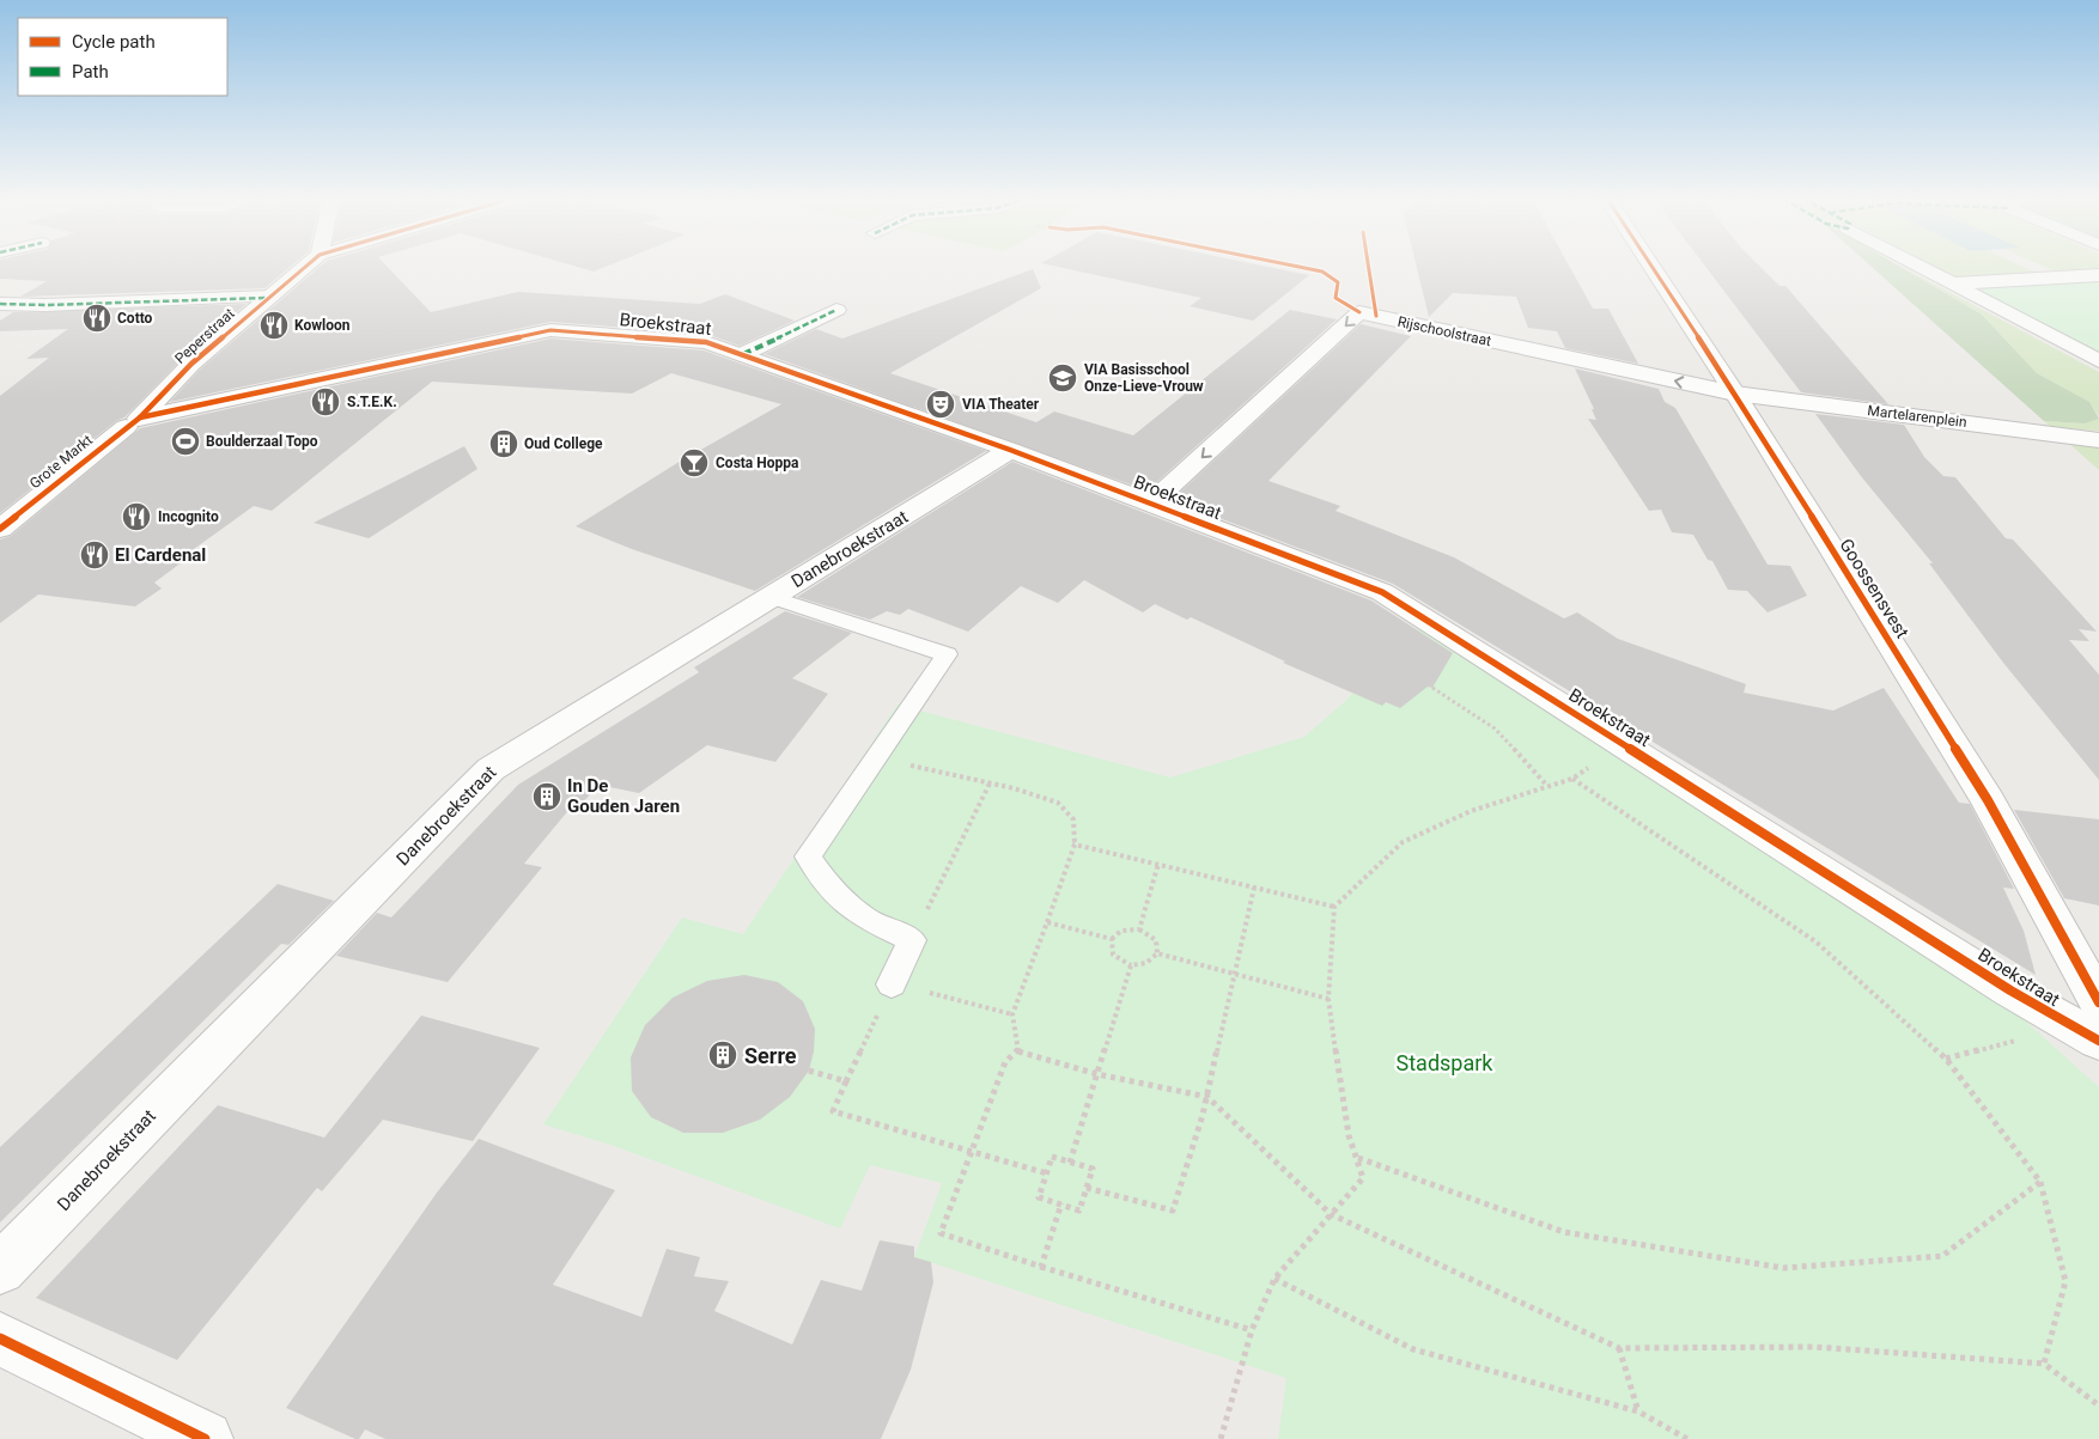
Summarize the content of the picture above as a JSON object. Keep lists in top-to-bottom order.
{
  "streets": {
    "street": [
      "Broekstraat",
      "Rijschoolstraat",
      "Peperstraat",
      "Martelarenplein",
      "Grote Markt",
      "Danebroekstraat",
      "Goossensvest"
    ]
  },
  "crossings": [
    ["Broekstraat", "Rijschoolstraat"],
    ["Broekstraat", "Peperstraat"],
    ["Broekstraat", "Grote Markt"],
    ["Broekstraat", "Danebroekstraat"],
    ["Broekstraat", "Goossensvest"],
    ["Rijschoolstraat", "Martelarenplein"],
    ["Rijschoolstraat", "Goossensvest"],
    ["Peperstraat", "Grote Markt"],
    ["Martelarenplein", "Goossensvest"]
  ],
  "one_way": ["Rijschoolstraat"],
  "parks": ["Stadspark"],
  "places": {
    "restaurant": [
      "Cotto",
      "Kowloon",
      "S.T.E.K.",
      "Incognito",
      "El Cardenal"
    ],
    "school or university": ["VIA Basisschool Onze-Lieve-Vrouw"],
    "theatre": ["VIA Theater"],
    "sports": ["Boulderzaal Topo"],
    "building": ["Oud College", "In De Gouden Jaren", "Serre"],
    "bar": ["Costa Hoppa"]
  },
  "legend": ["Cycle path", "Path"]
}
